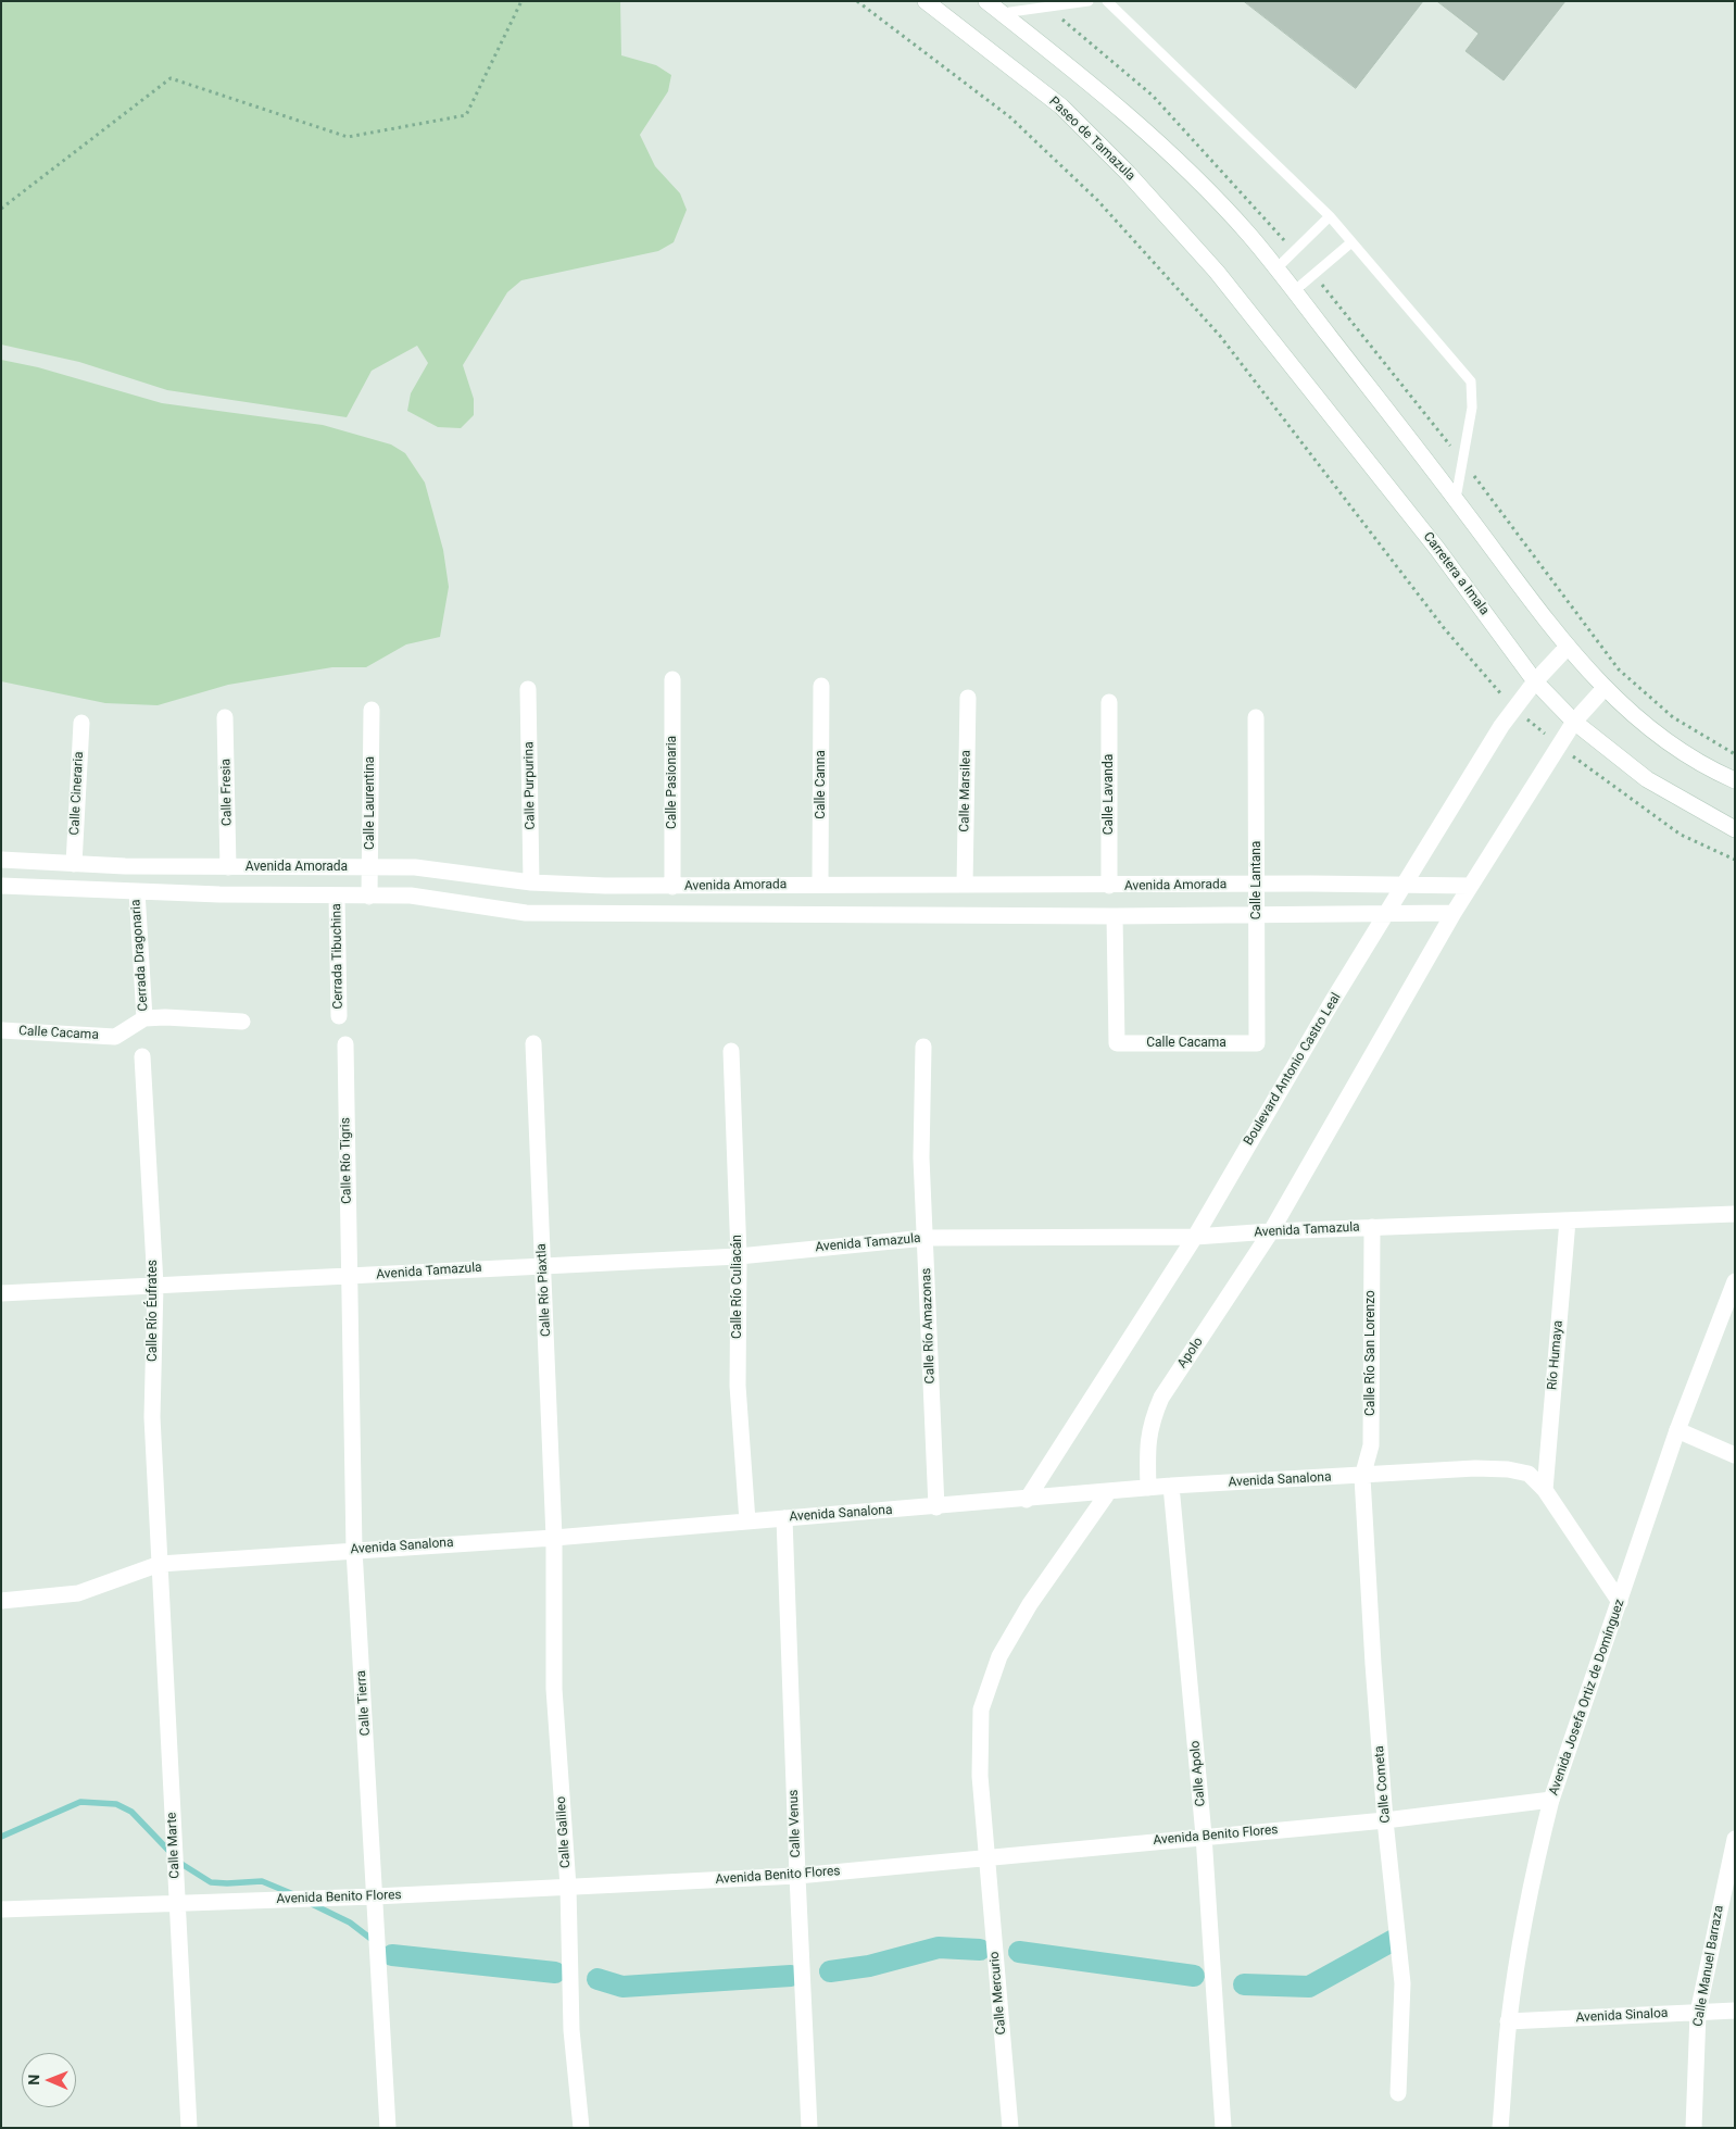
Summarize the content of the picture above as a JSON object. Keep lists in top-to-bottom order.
{
  "streets": {
    "street": [
      "Paseo de Tamazula",
      "Carretera a Imala",
      "Calle Pasionaria",
      "Calle Canna",
      "Calle Purpurina",
      "Calle Marsilea",
      "Calle Fresia",
      "Calle Cineraria",
      "Calle Lavanda",
      "Calle Laurentina",
      "Avenida Amorada",
      "Calle Lantana",
      "Cerrada Dragonaria",
      "Cerrada Tibuchina",
      "Calle Cacama",
      "Boulevard Antonio Castro Leal",
      "Calle Río Tigris",
      "Avenida Tamazula",
      "Calle Río Culiacán",
      "Calle Río Piaxtla",
      "Calle Río Éufrates",
      "Calle Río Amazonas",
      "Apolo",
      "Calle Río San Lorenzo",
      "Río Humaya",
      "Avenida Sanalona",
      "Avenida Josefa Ortiz de Domínguez",
      "Calle Tierra",
      "Calle Apolo",
      "Calle Cometa",
      "Calle Venus",
      "Calle Galileo",
      "Avenida Benito Flores",
      "Calle Marte",
      "Calle Manuel Barraza",
      "Calle Mercurio",
      "Avenida Sinaloa"
    ]
  },
  "crossings": [
    ["Paseo de Tamazula", "Carretera a Imala"],
    ["Carretera a Imala", "Boulevard Antonio Castro Leal"],
    ["Calle Pasionaria", "Avenida Amorada"],
    ["Calle Canna", "Avenida Amorada"],
    ["Calle Purpurina", "Avenida Amorada"],
    ["Calle Marsilea", "Avenida Amorada"],
    ["Calle Fresia", "Avenida Amorada"],
    ["Calle Cineraria", "Avenida Amorada"],
    ["Calle Lavanda", "Avenida Amorada"],
    ["Calle Laurentina", "Avenida Amorada"],
    ["Avenida Amorada", "Calle Lantana"],
    ["Avenida Amorada", "Cerrada Dragonaria"],
    ["Avenida Amorada", "Cerrada Tibuchina"],
    ["Avenida Amorada", "Calle Cacama"],
    ["Avenida Amorada", "Boulevard Antonio Castro Leal"],
    ["Calle Lantana", "Calle Cacama"],
    ["Cerrada Dragonaria", "Calle Cacama"],
    ["Boulevard Antonio Castro Leal", "Avenida Tamazula"],
    ["Boulevard Antonio Castro Leal", "Avenida Sanalona"],
    ["Calle Río Tigris", "Avenida Tamazula"],
    ["Calle Río Tigris", "Calle Tierra"],
    ["Avenida Tamazula", "Calle Río Culiacán"],
    ["Avenida Tamazula", "Calle Río Piaxtla"],
    ["Avenida Tamazula", "Calle Río Éufrates"],
    ["Avenida Tamazula", "Calle Río Amazonas"],
    ["Avenida Tamazula", "Apolo"],
    ["Avenida Tamazula", "Calle Río San Lorenzo"],
    ["Avenida Tamazula", "Río Humaya"],
    ["Avenida Tamazula", "Calle Tierra"],
    ["Calle Río Culiacán", "Avenida Sanalona"],
    ["Calle Río Piaxtla", "Avenida Sanalona"],
    ["Calle Río Piaxtla", "Calle Galileo"],
    ["Calle Río Éufrates", "Avenida Sanalona"],
    ["Calle Río Éufrates", "Calle Marte"],
    ["Calle Río Amazonas", "Avenida Sanalona"],
    ["Apolo", "Avenida Sanalona"],
    ["Calle Río San Lorenzo", "Avenida Sanalona"],
    ["Calle Río San Lorenzo", "Calle Cometa"],
    ["Río Humaya", "Avenida Sanalona"],
    ["Avenida Sanalona", "Avenida Josefa Ortiz de Domínguez"],
    ["Avenida Sanalona", "Calle Tierra"],
    ["Avenida Sanalona", "Calle Apolo"],
    ["Avenida Sanalona", "Calle Cometa"],
    ["Avenida Sanalona", "Calle Venus"],
    ["Avenida Sanalona", "Calle Galileo"],
    ["Avenida Sanalona", "Calle Marte"],
    ["Avenida Sanalona", "Calle Mercurio"],
    ["Avenida Josefa Ortiz de Domínguez", "Avenida Benito Flores"],
    ["Avenida Josefa Ortiz de Domínguez", "Avenida Sinaloa"],
    ["Calle Tierra", "Avenida Benito Flores"],
    ["Calle Apolo", "Avenida Benito Flores"],
    ["Calle Cometa", "Avenida Benito Flores"],
    ["Calle Venus", "Avenida Benito Flores"],
    ["Calle Galileo", "Avenida Benito Flores"],
    ["Avenida Benito Flores", "Calle Marte"],
    ["Avenida Benito Flores", "Calle Mercurio"],
    ["Calle Manuel Barraza", "Avenida Sinaloa"]
  ],
  "north": "left"
}
